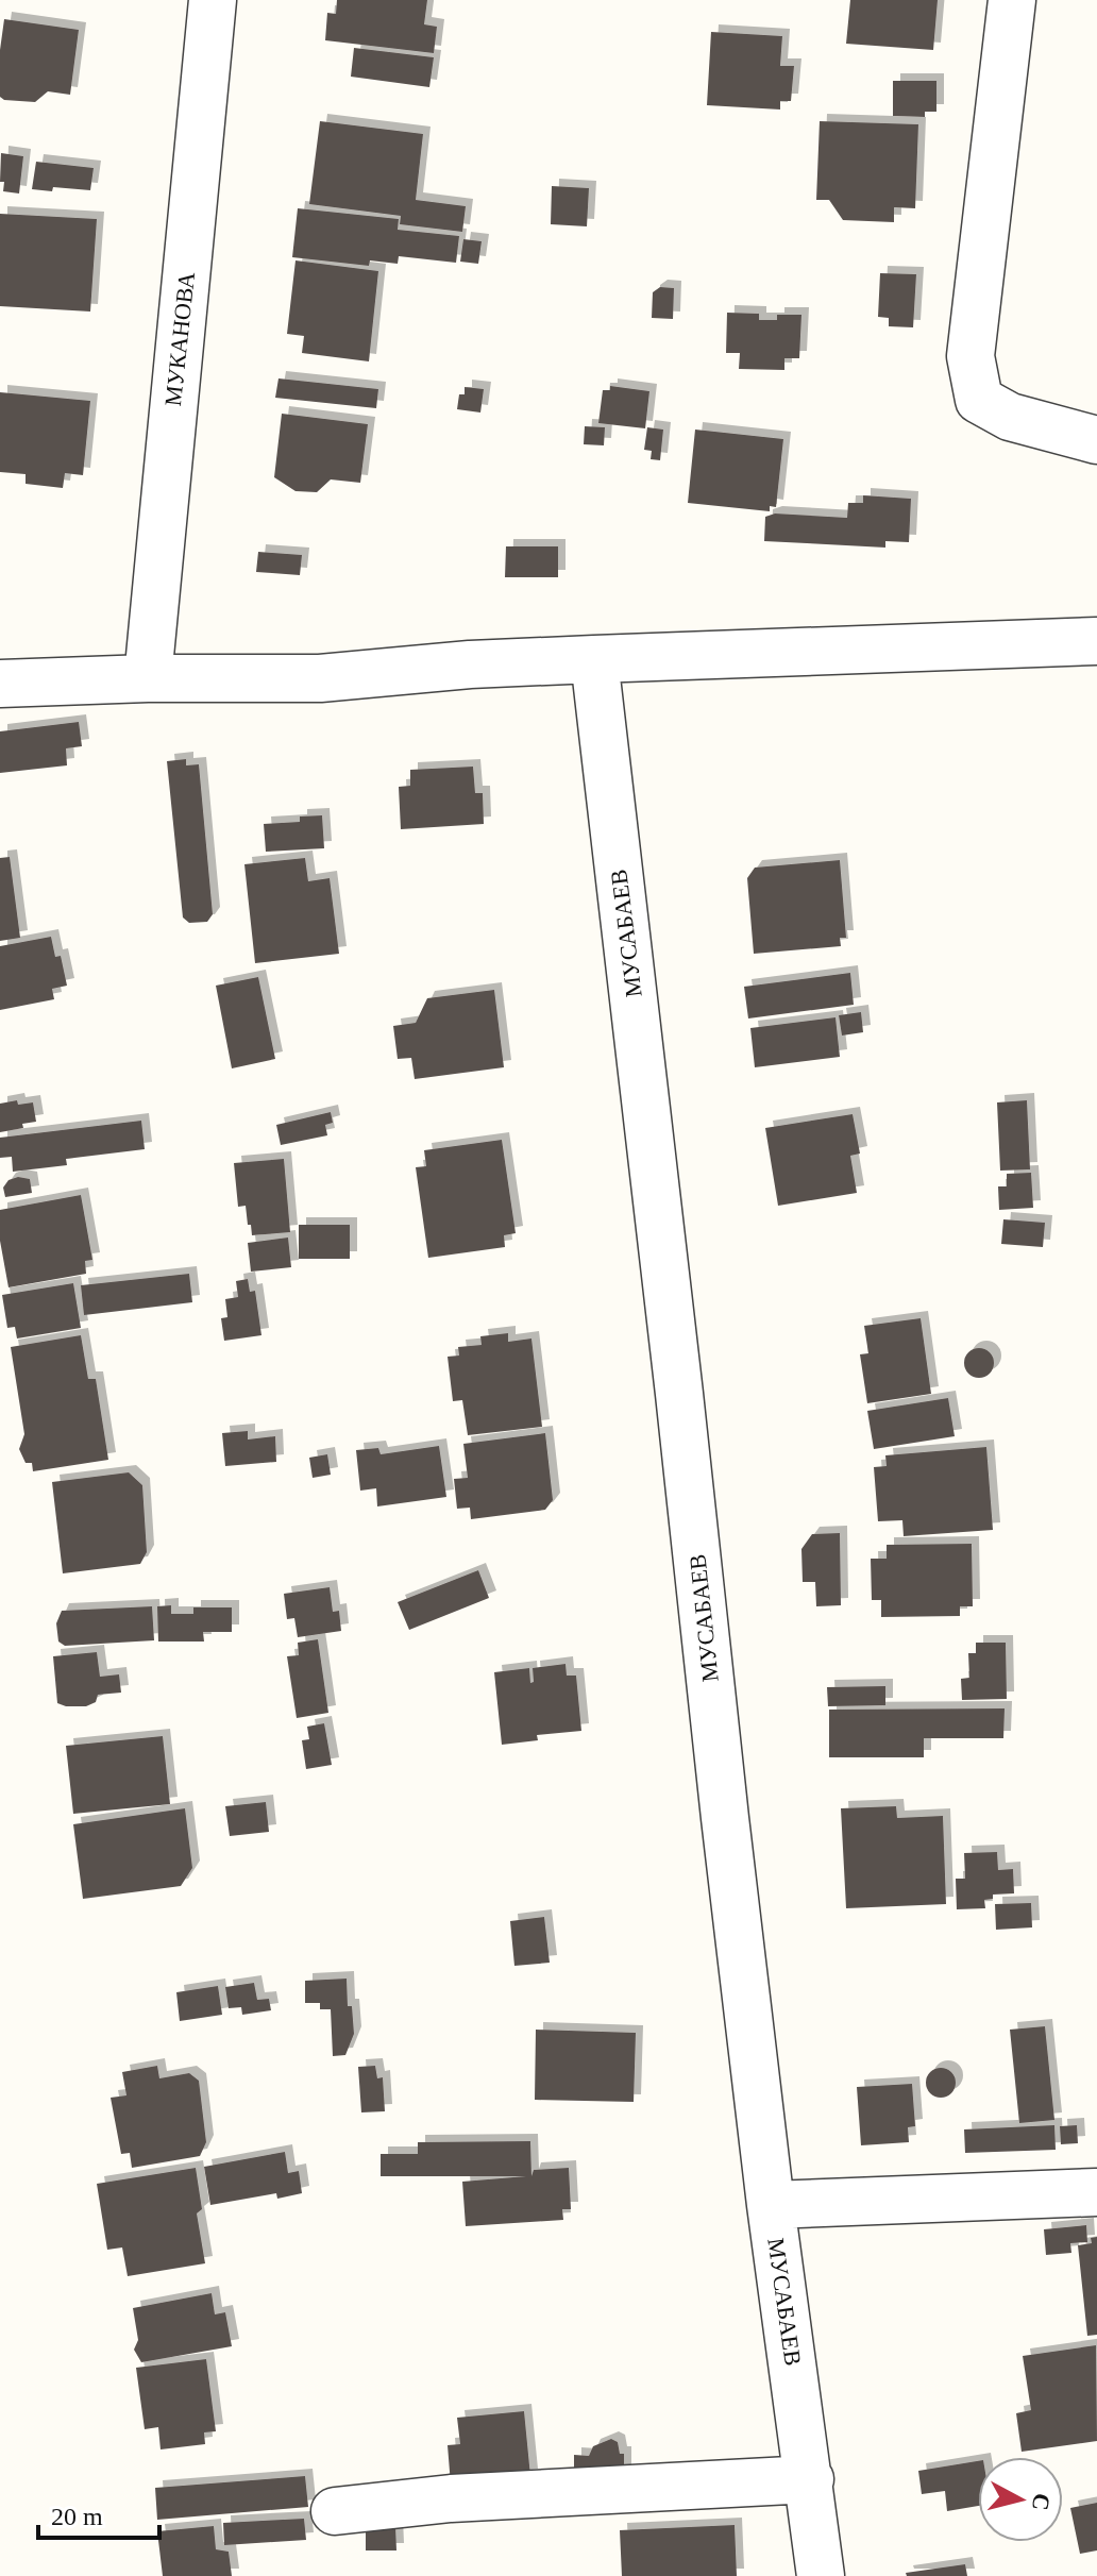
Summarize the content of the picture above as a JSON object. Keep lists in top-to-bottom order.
{
  "streets": {
    "street": ["МУКАНОВА", "МУСАБАЕВ"]
  },
  "scale_bar": "20 m",
  "north": "right"
}
